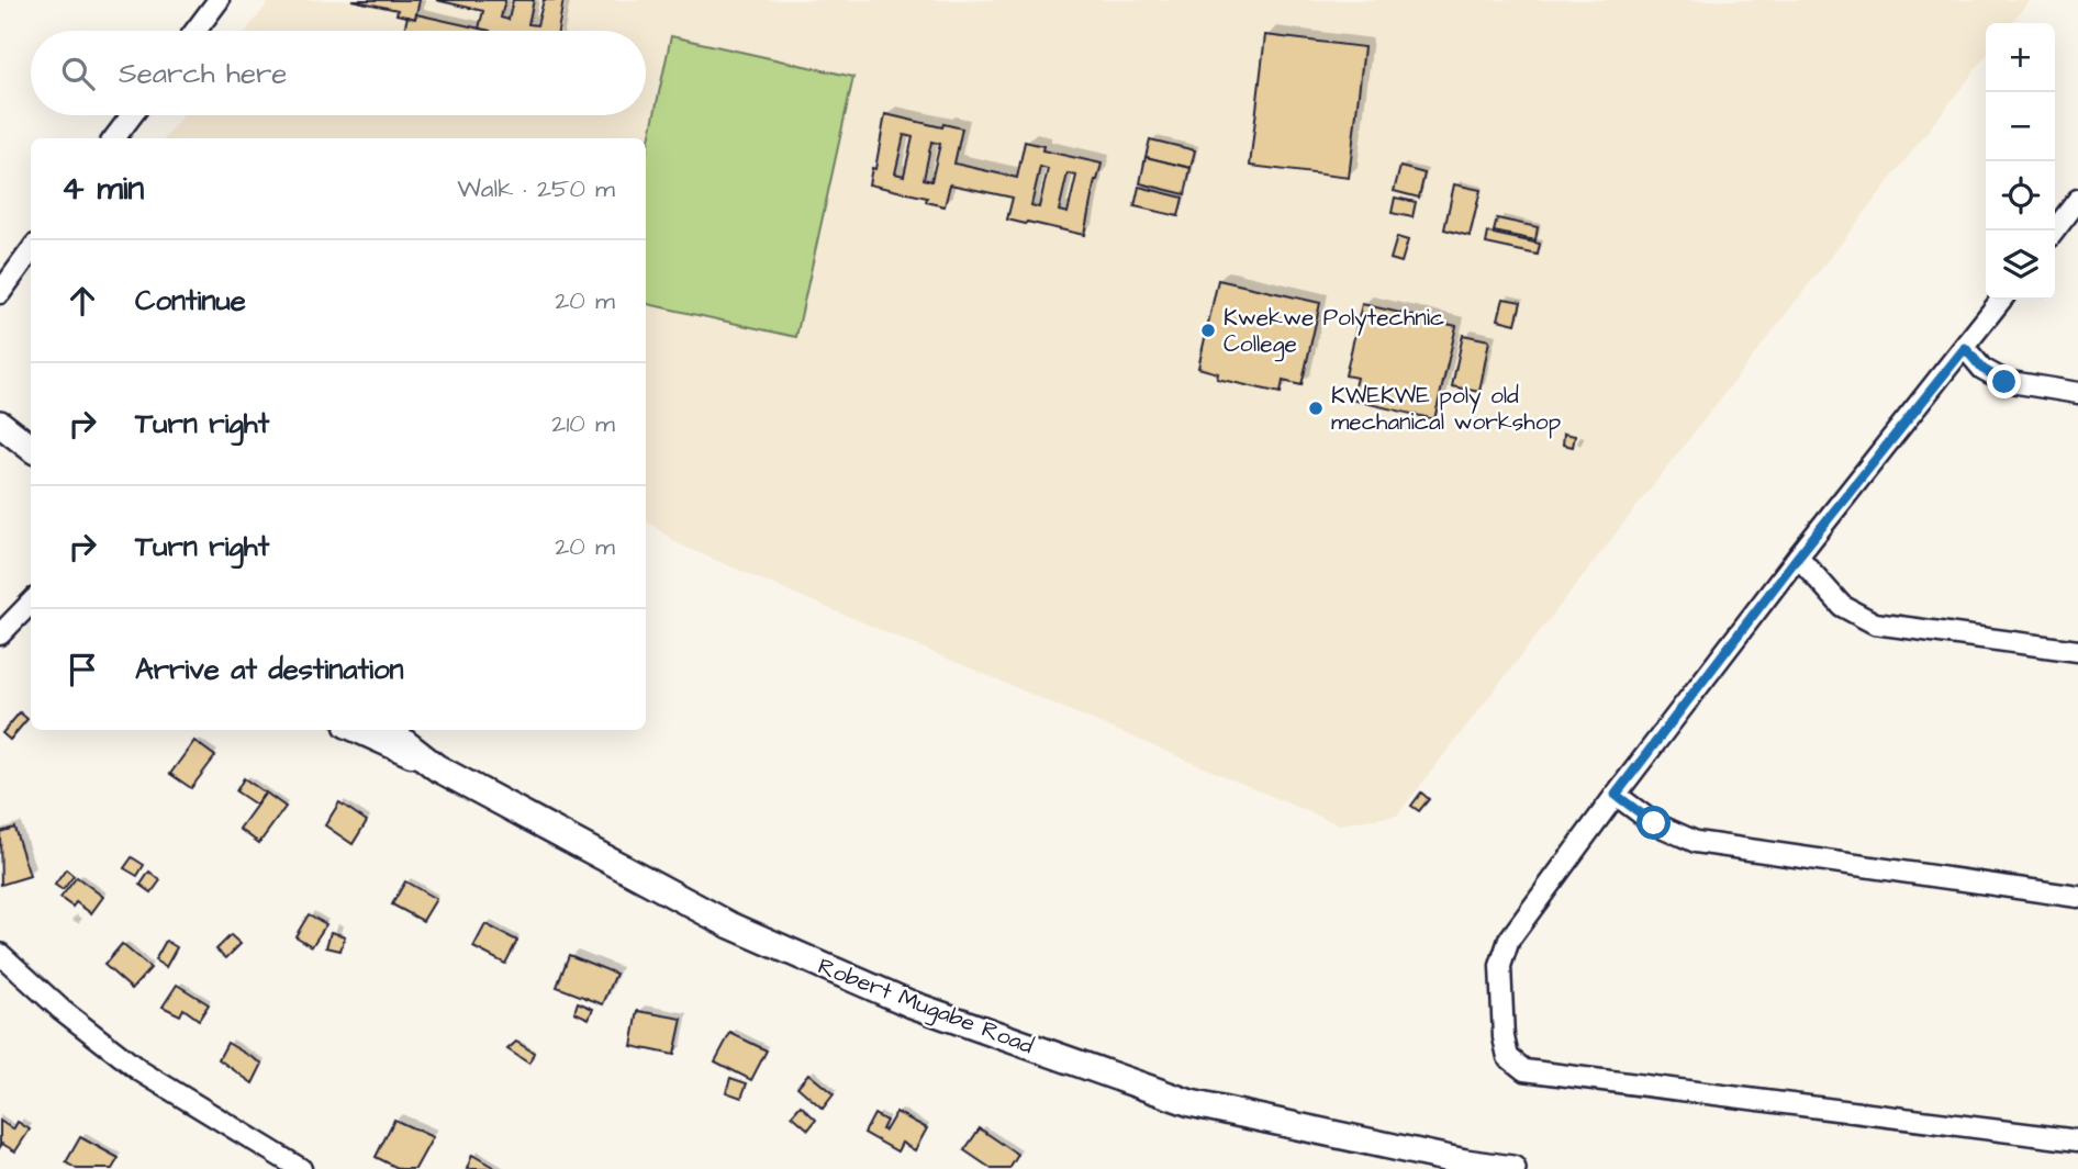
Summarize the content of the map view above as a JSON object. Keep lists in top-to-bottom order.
{
  "streets": {
    "main road": ["Robert Mugabe Road"]
  },
  "places": ["Kwekwe Polytechnic College", "KWEKWE poly old mechanical workshop"],
  "page": {
    "map_buttons": ["+", "−"],
    "search": "Search here",
    "heading": ["4 min", "Walk · 250 m"],
    "list": [
      ["Continue", "20 m"],
      ["Turn right", "210 m"],
      ["Turn right", "20 m"],
      "Arrive at destination"
    ]
  }
}
